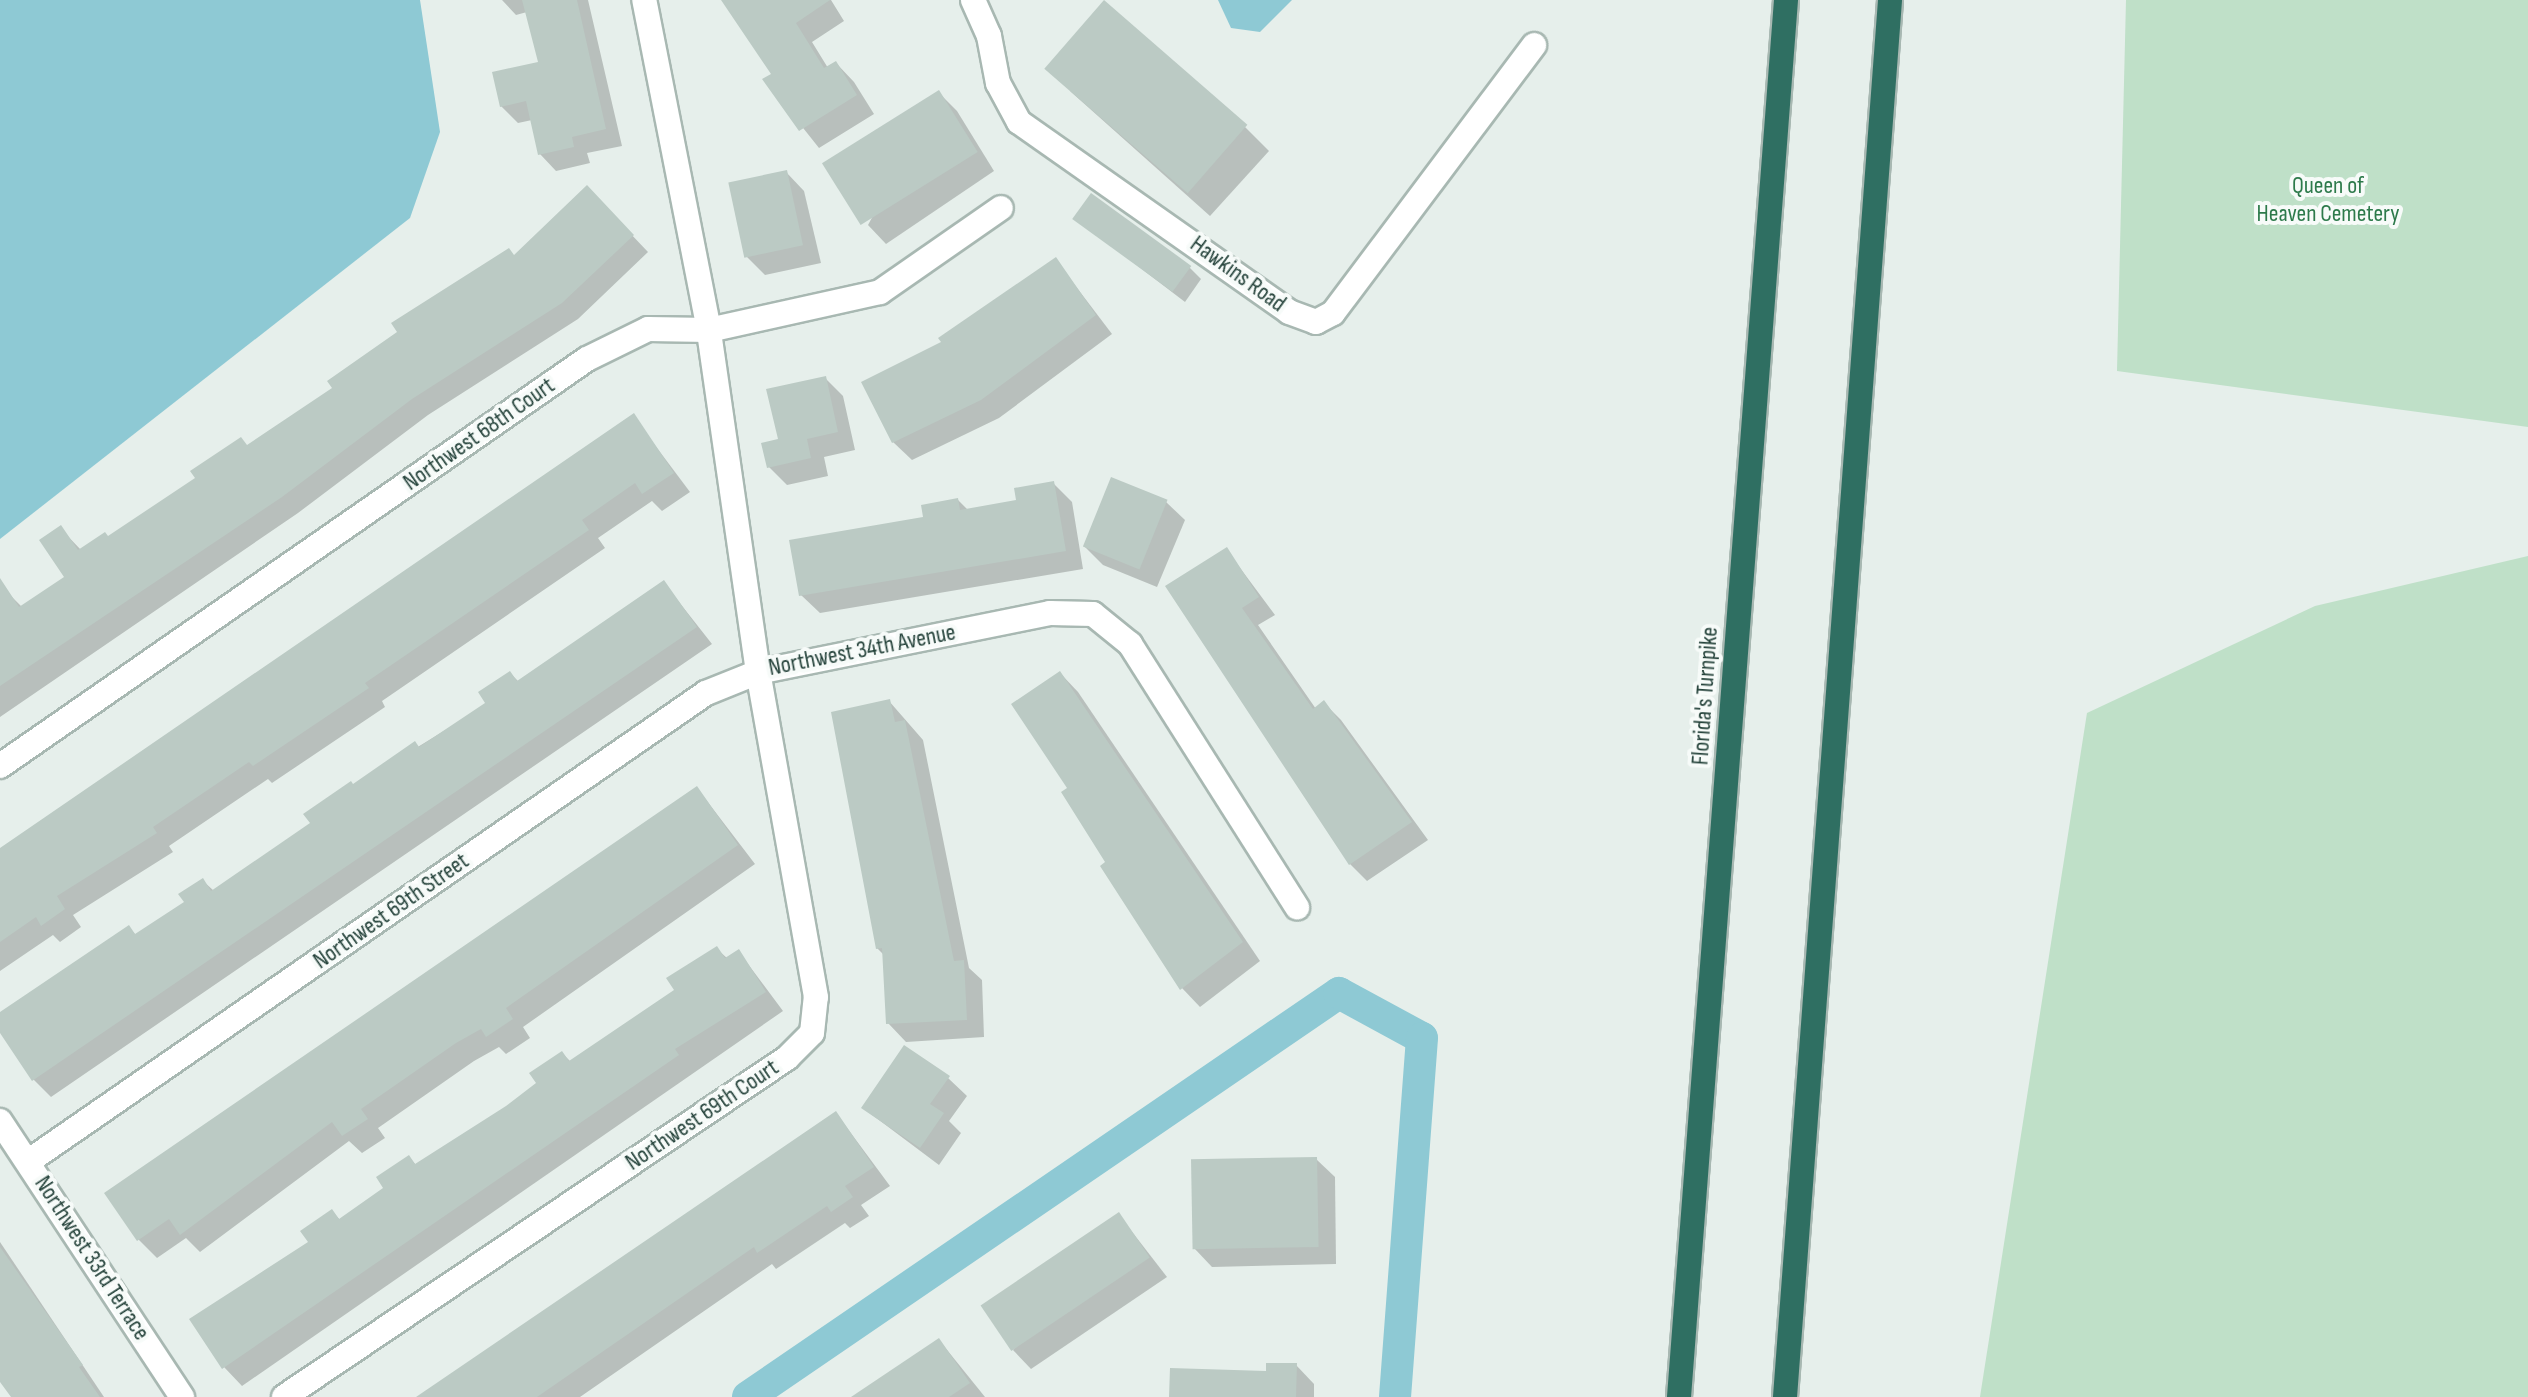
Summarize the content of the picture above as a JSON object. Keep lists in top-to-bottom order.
{
  "streets": {
    "highway": ["Florida's Turnpike"],
    "street": [
      "Hawkins Road",
      "Northwest 68th Court",
      "Northwest 34th Avenue",
      "Northwest 69th Street",
      "Northwest 69th Court",
      "Northwest 33rd Terrace"
    ]
  },
  "crossings": [
    ["Northwest 68th Court", "Northwest 34th Avenue"],
    ["Northwest 34th Avenue", "Northwest 69th Street"],
    ["Northwest 34th Avenue", "Northwest 69th Court"],
    ["Northwest 69th Street", "Northwest 69th Court"],
    ["Northwest 69th Street", "Northwest 33rd Terrace"]
  ],
  "parks": ["Queen of Heaven Cemetery"]
}
